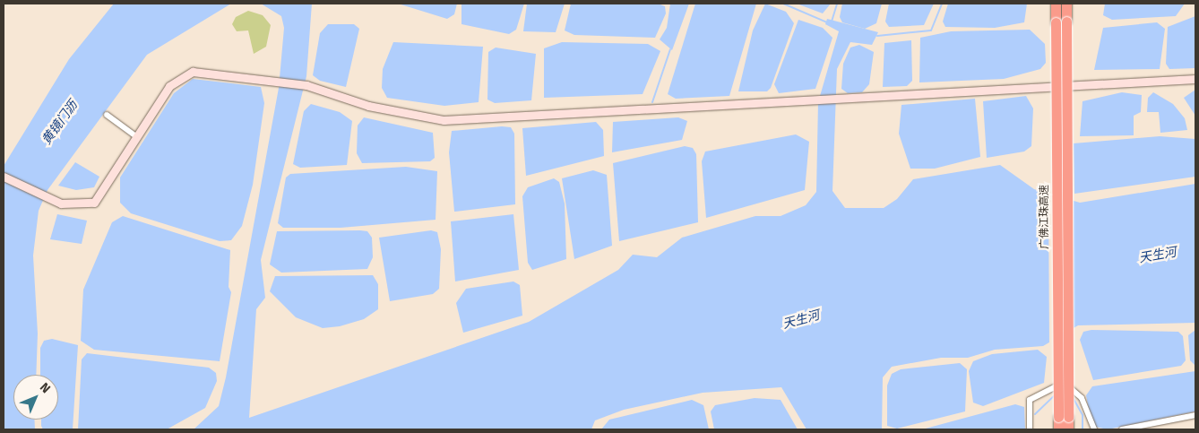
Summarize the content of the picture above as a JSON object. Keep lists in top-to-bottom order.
{
  "streets": {
    "highway": ["广佛江珠高速"]
  },
  "water": ["黄镜门沥", "天生河"],
  "north": "top right"
}
